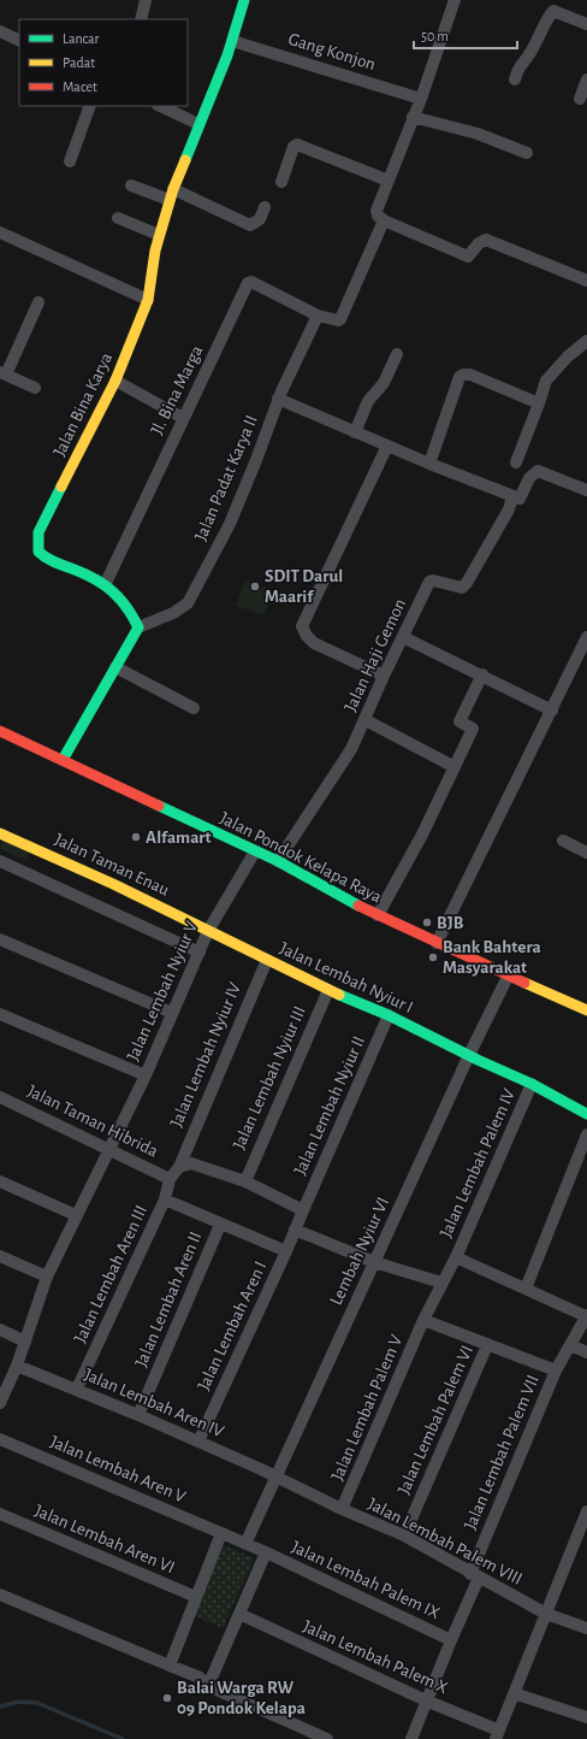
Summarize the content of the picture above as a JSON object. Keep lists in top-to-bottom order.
{
  "streets": {
    "street": [
      "Gang Konjon",
      "Jl. Bina Marga",
      "Jalan Bina Karya",
      "Jalan Padat Karya II",
      "Jalan Haji Gemon",
      "Jalan Pondok Kelapa Raya",
      "Jalan Taman Enau",
      "Jalan Lembah Nyiur I",
      "Jalan Lembah Nyiur V",
      "Jalan Lembah Nyiur IV",
      "Jalan Lembah Nyiur III",
      "Jalan Lembah Nyiur II",
      "Jalan Taman Hibrida",
      "Jalan Lembah Palem IV",
      "Lembah Nyiur VI",
      "Jalan Lembah Aren III",
      "Jalan Lembah Aren II",
      "Jalan Lembah Aren I",
      "Jalan Lembah Aren IV",
      "Jalan Lembah Palem V",
      "Jalan Lembah Palem VI",
      "Jalan Lembah Palem VII",
      "Jalan Lembah Aren V",
      "Jalan Lembah Aren VI",
      "Jalan Lembah Palem VIII",
      "Jalan Lembah Palem IX",
      "Jalan Lembah Palem X"
    ]
  },
  "crossings": [
    ["Gang Konjon", "Jalan Bina Karya"],
    ["Jl. Bina Marga", "Jalan Bina Karya"],
    ["Jl. Bina Marga", "Jalan Padat Karya II"],
    ["Jalan Bina Karya", "Jalan Padat Karya II"],
    ["Jalan Haji Gemon", "Jalan Pondok Kelapa Raya"],
    ["Jalan Pondok Kelapa Raya", "Jalan Lembah Nyiur V"],
    ["Jalan Pondok Kelapa Raya", "Lembah Nyiur VI"],
    ["Jalan Taman Enau", "Jalan Lembah Nyiur I"],
    ["Jalan Taman Enau", "Jalan Lembah Nyiur V"],
    ["Jalan Lembah Nyiur I", "Jalan Lembah Nyiur V"],
    ["Jalan Lembah Nyiur I", "Jalan Lembah Nyiur IV"],
    ["Jalan Lembah Nyiur I", "Jalan Lembah Nyiur III"],
    ["Jalan Lembah Nyiur I", "Jalan Lembah Nyiur II"],
    ["Jalan Lembah Nyiur I", "Jalan Lembah Palem IV"],
    ["Jalan Lembah Nyiur I", "Lembah Nyiur VI"],
    ["Jalan Lembah Nyiur V", "Jalan Taman Hibrida"],
    ["Jalan Lembah Nyiur V", "Jalan Lembah Aren IV"],
    ["Jalan Lembah Nyiur IV", "Jalan Taman Hibrida"],
    ["Jalan Lembah Nyiur IV", "Jalan Lembah Aren III"],
    ["Jalan Lembah Nyiur II", "Jalan Lembah Aren I"],
    ["Jalan Taman Hibrida", "Jalan Lembah Aren III"],
    ["Jalan Lembah Palem IV", "Jalan Lembah Palem V"],
    ["Lembah Nyiur VI", "Jalan Lembah Aren IV"],
    ["Lembah Nyiur VI", "Jalan Lembah Aren V"],
    ["Lembah Nyiur VI", "Jalan Lembah Palem VIII"],
    ["Lembah Nyiur VI", "Jalan Lembah Palem IX"],
    ["Jalan Lembah Aren III", "Jalan Lembah Aren IV"],
    ["Jalan Lembah Aren II", "Jalan Lembah Aren IV"],
    ["Jalan Lembah Aren I", "Jalan Lembah Aren IV"],
    ["Jalan Lembah Aren IV", "Jalan Lembah Palem VIII"],
    ["Jalan Lembah Palem V", "Jalan Lembah Palem VIII"],
    ["Jalan Lembah Palem VI", "Jalan Lembah Palem VIII"],
    ["Jalan Lembah Palem VII", "Jalan Lembah Palem VIII"],
    ["Jalan Lembah Palem VII", "Jalan Lembah Palem IX"],
    ["Jalan Lembah Palem VII", "Jalan Lembah Palem X"],
    ["Jalan Lembah Aren V", "Jalan Lembah Palem IX"]
  ],
  "places": [
    "SDIT Darul Maarif",
    "Alfamart",
    "BJB",
    "Bank Bahtera Masyarakat",
    "Balai Warga RW 09 Pondok Kelapa"
  ],
  "legend": ["Lancar", "Padat", "Macet"],
  "scale_bar": "50 m"
}
